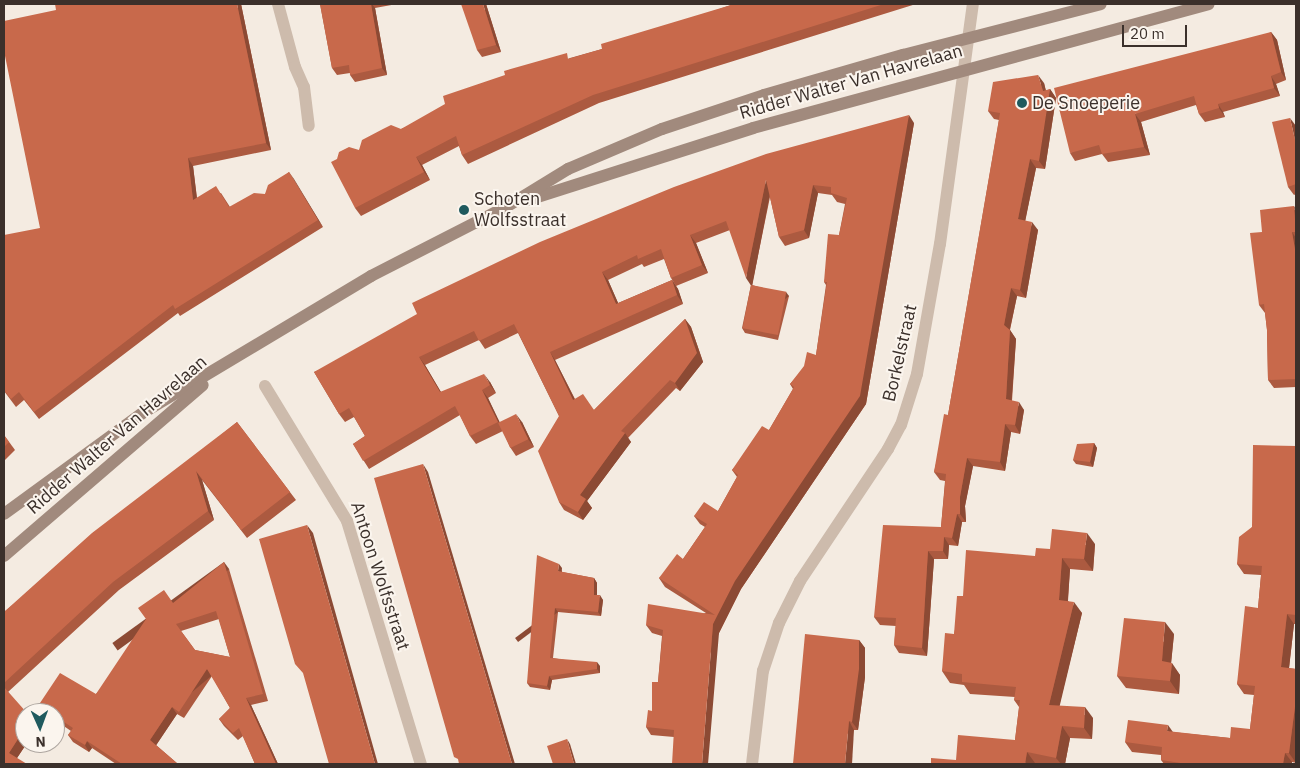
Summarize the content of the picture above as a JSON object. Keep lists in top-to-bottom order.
{
  "streets": {
    "main road": ["Ridder Walter Van Havrelaan"],
    "street": ["Borkelstraat", "Antoon Wolfsstraat"]
  },
  "crossings": [
    ["Ridder Walter Van Havrelaan", "Borkelstraat"]
  ],
  "places": ["De Snoeperie", "Schoten Wolfsstraat"],
  "scale_bar": "20 m",
  "north": "bottom"
}
